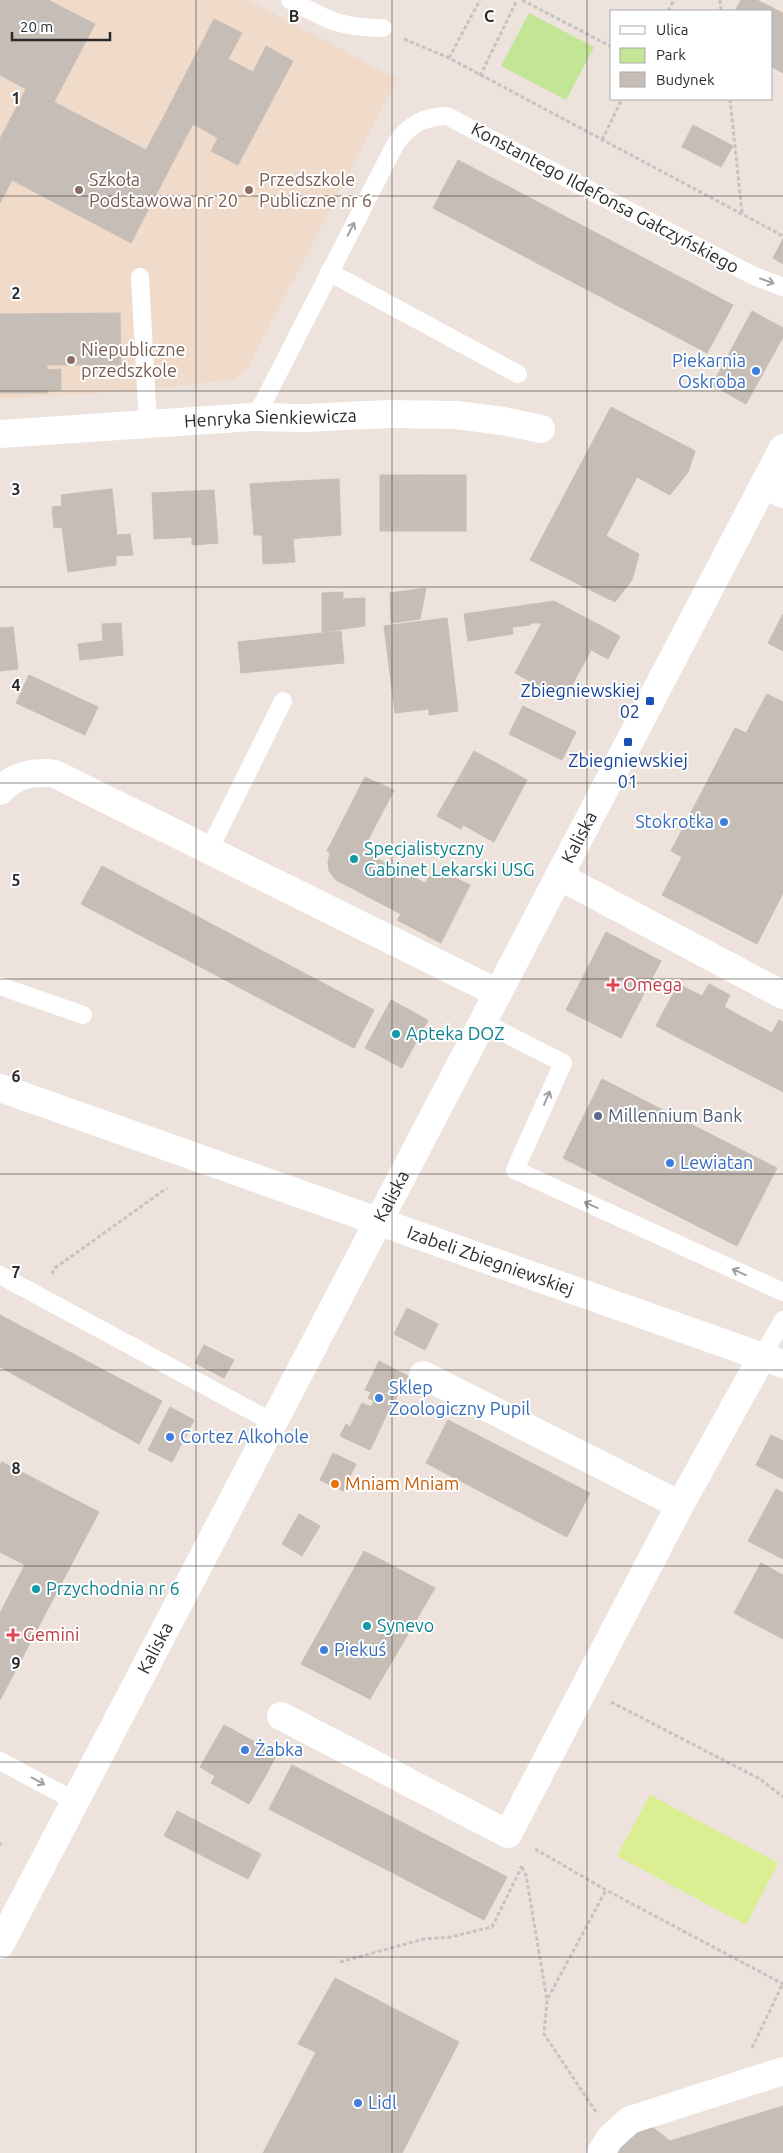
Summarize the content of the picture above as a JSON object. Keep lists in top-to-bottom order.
{
  "streets": {
    "street": ["Henryka Sienkiewicza", "Kaliska", "Izabeli Zbiegniewskiej"],
    "lane": ["Konstantego Ildefonsa Gałczyńskiego"]
  },
  "crossings": [
    ["Kaliska", "Izabeli Zbiegniewskiej"]
  ],
  "places": {
    "other": [
      "Szkoła Podstawowa nr 20",
      "Przedszkole Publiczne nr 6",
      "Niepubliczne przedszkole",
      "Piekarnia Oskroba",
      "Stokrotka",
      "Specjalistyczny Gabinet Lekarski USG",
      "Apteka DOZ",
      "Millennium Bank",
      "Lewiatan",
      "Sklep Zoologiczny Pupil",
      "Cortez Alkohole",
      "Mniam Mniam",
      "Przychodnia nr 6",
      "Synevo",
      "Piekuś",
      "Żabka",
      "Lidl"
    ],
    "transit": ["Zbiegniewskiej 02", "Zbiegniewskiej 01"],
    "health": ["Omega", "Gemini"]
  },
  "legend": ["Ulica", "Park", "Budynek"],
  "scale_bar": "20 m",
  "grid": {
    "columns": ["B", "C"],
    "rows": [
      "1",
      "2",
      "3",
      "4",
      "5",
      "6",
      "7",
      "8",
      "9"
    ]
  }
}
